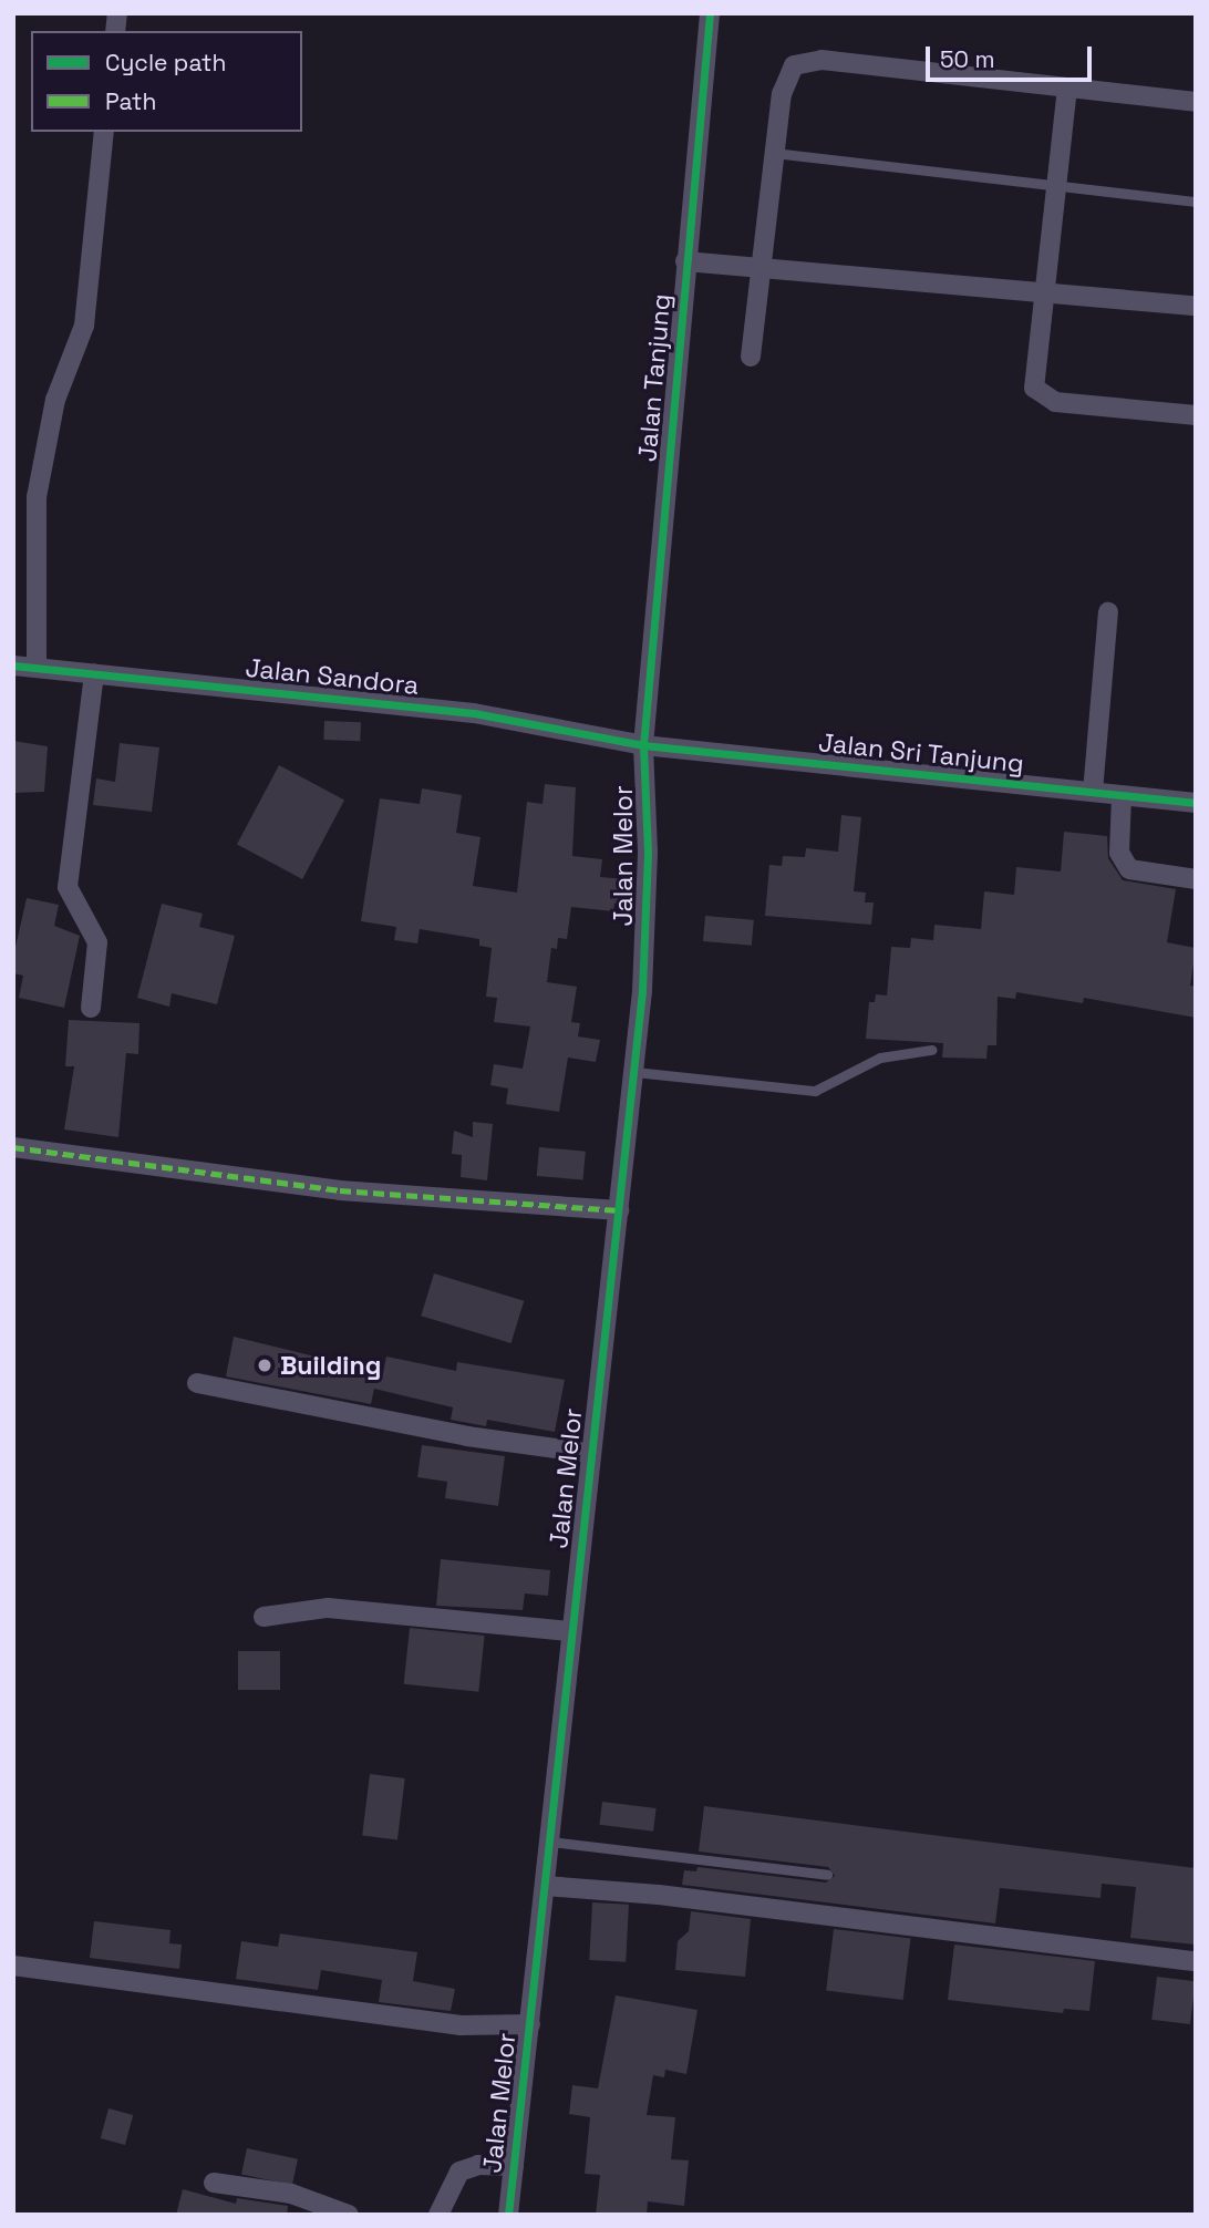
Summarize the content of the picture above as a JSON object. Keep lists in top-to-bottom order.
{
  "streets": {
    "street": [
      "Jalan Tanjung",
      "Jalan Sandora",
      "Jalan Sri Tanjung",
      "Jalan Melor"
    ]
  },
  "crossings": [
    ["Jalan Tanjung", "Jalan Sandora"],
    ["Jalan Tanjung", "Jalan Sri Tanjung"],
    ["Jalan Tanjung", "Jalan Melor"],
    ["Jalan Sandora", "Jalan Sri Tanjung"],
    ["Jalan Sandora", "Jalan Melor"],
    ["Jalan Sri Tanjung", "Jalan Melor"]
  ],
  "places": ["Building"],
  "legend": ["Cycle path", "Path"],
  "scale_bar": "50 m"
}
